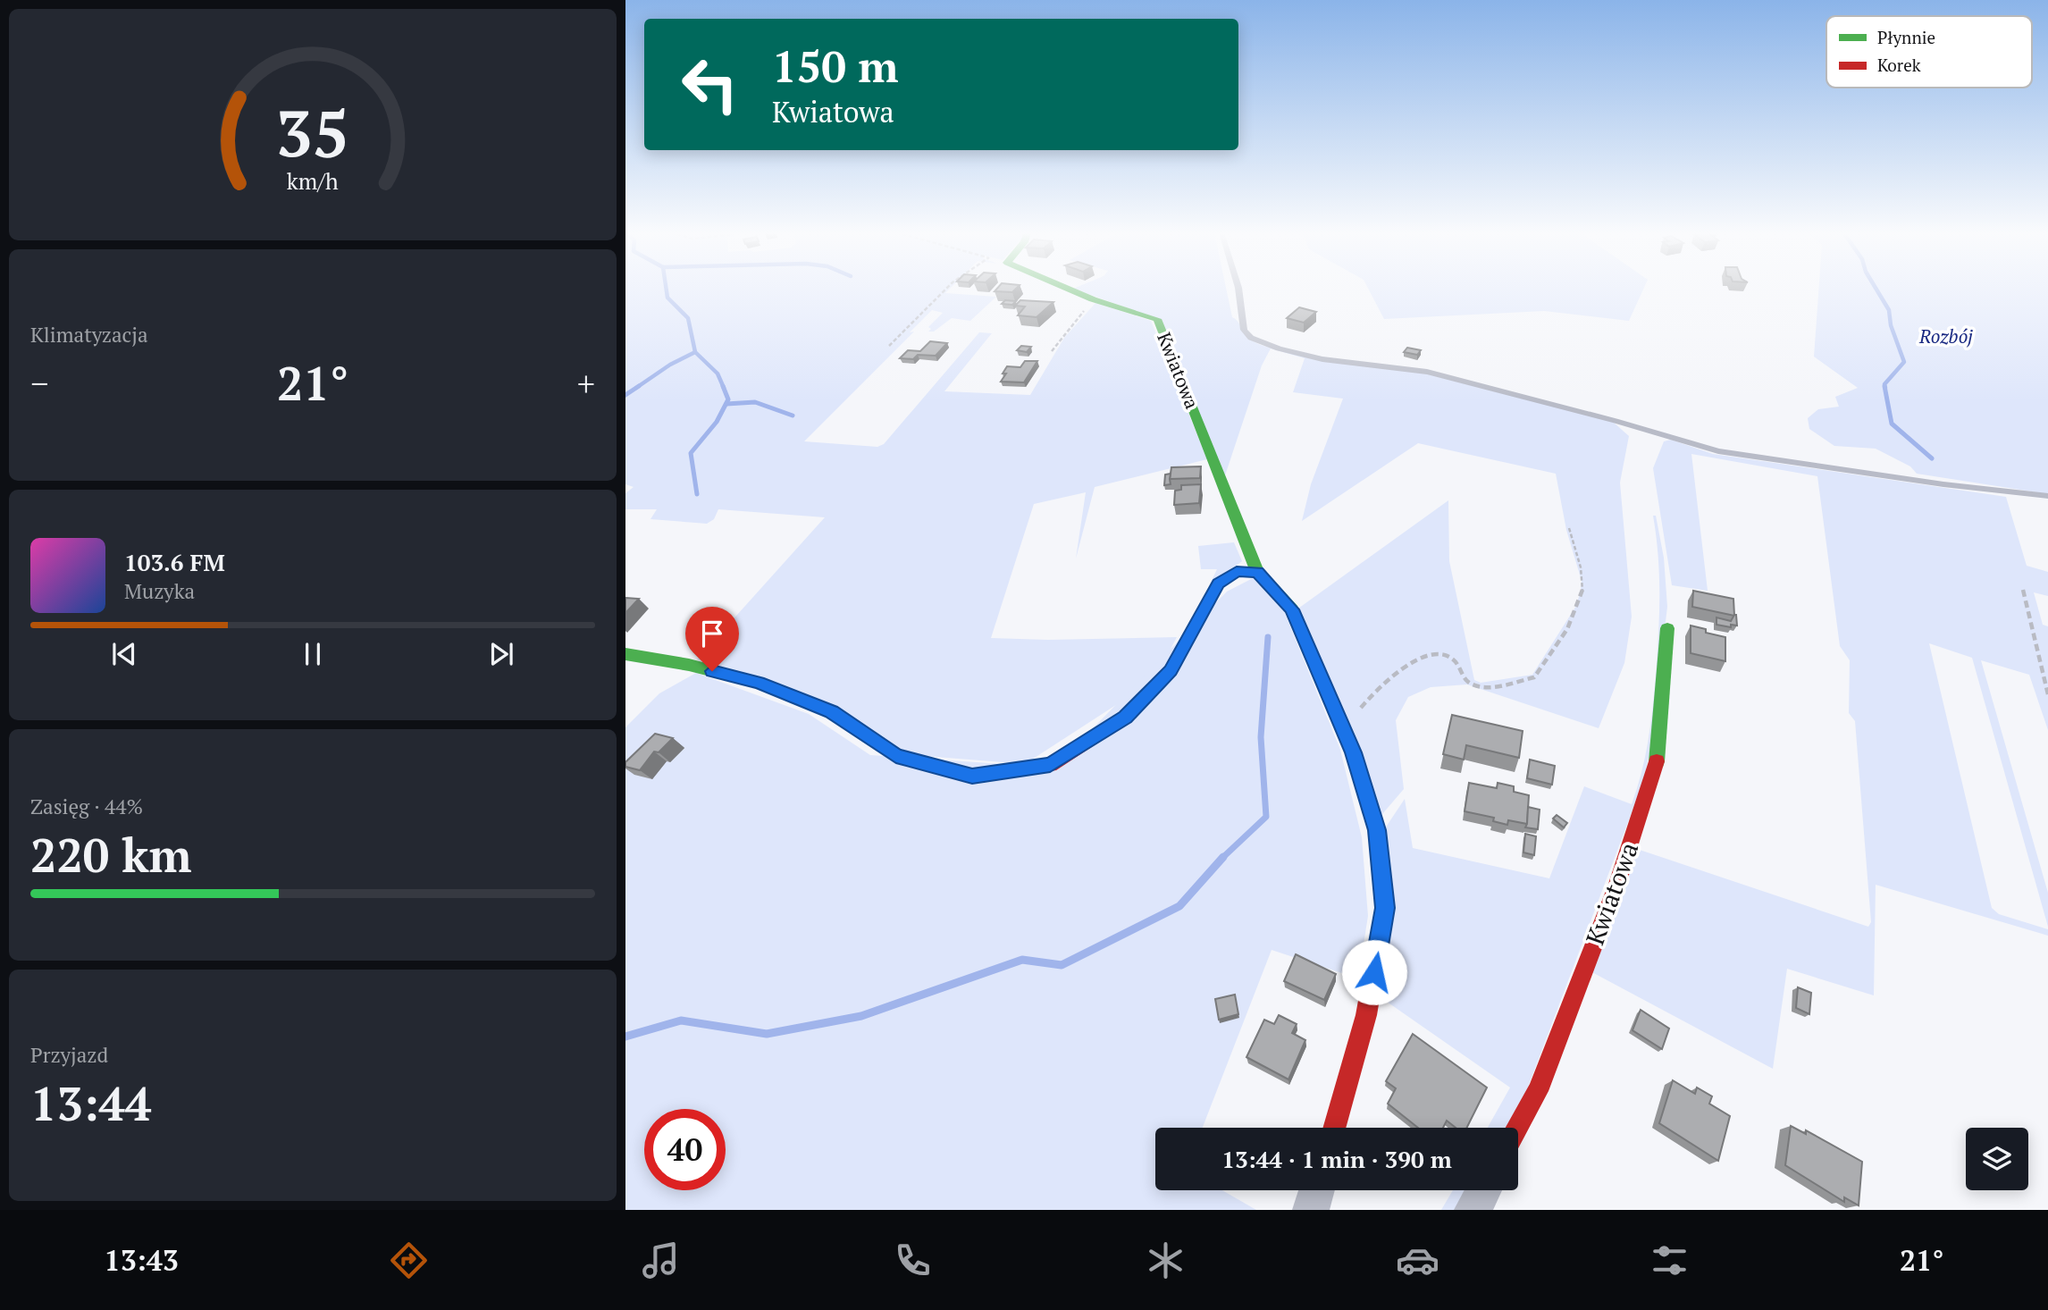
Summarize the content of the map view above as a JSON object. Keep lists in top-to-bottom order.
{
  "streets": {
    "street": ["Kwiatowa"]
  },
  "parks": ["Rozbój"],
  "legend": ["Płynnie", "Korek"],
  "page": {
    "turn": ["150 m", "Kwiatowa"],
    "tile": [
      "Klimatyzacja",
      ["Zasięg · 44%", "220 km"],
      ["Przyjazd", "13:44"]
    ],
    "heat": ["−", "21°", "+"],
    "song": ["103.6 FM", "Muzyka"],
    "limit": "40",
    "trip": "13:44 · 1 min · 390 m",
    "tabs": ["13:43", "21°"],
    "gauge": ["35", "km/h"]
  }
}
